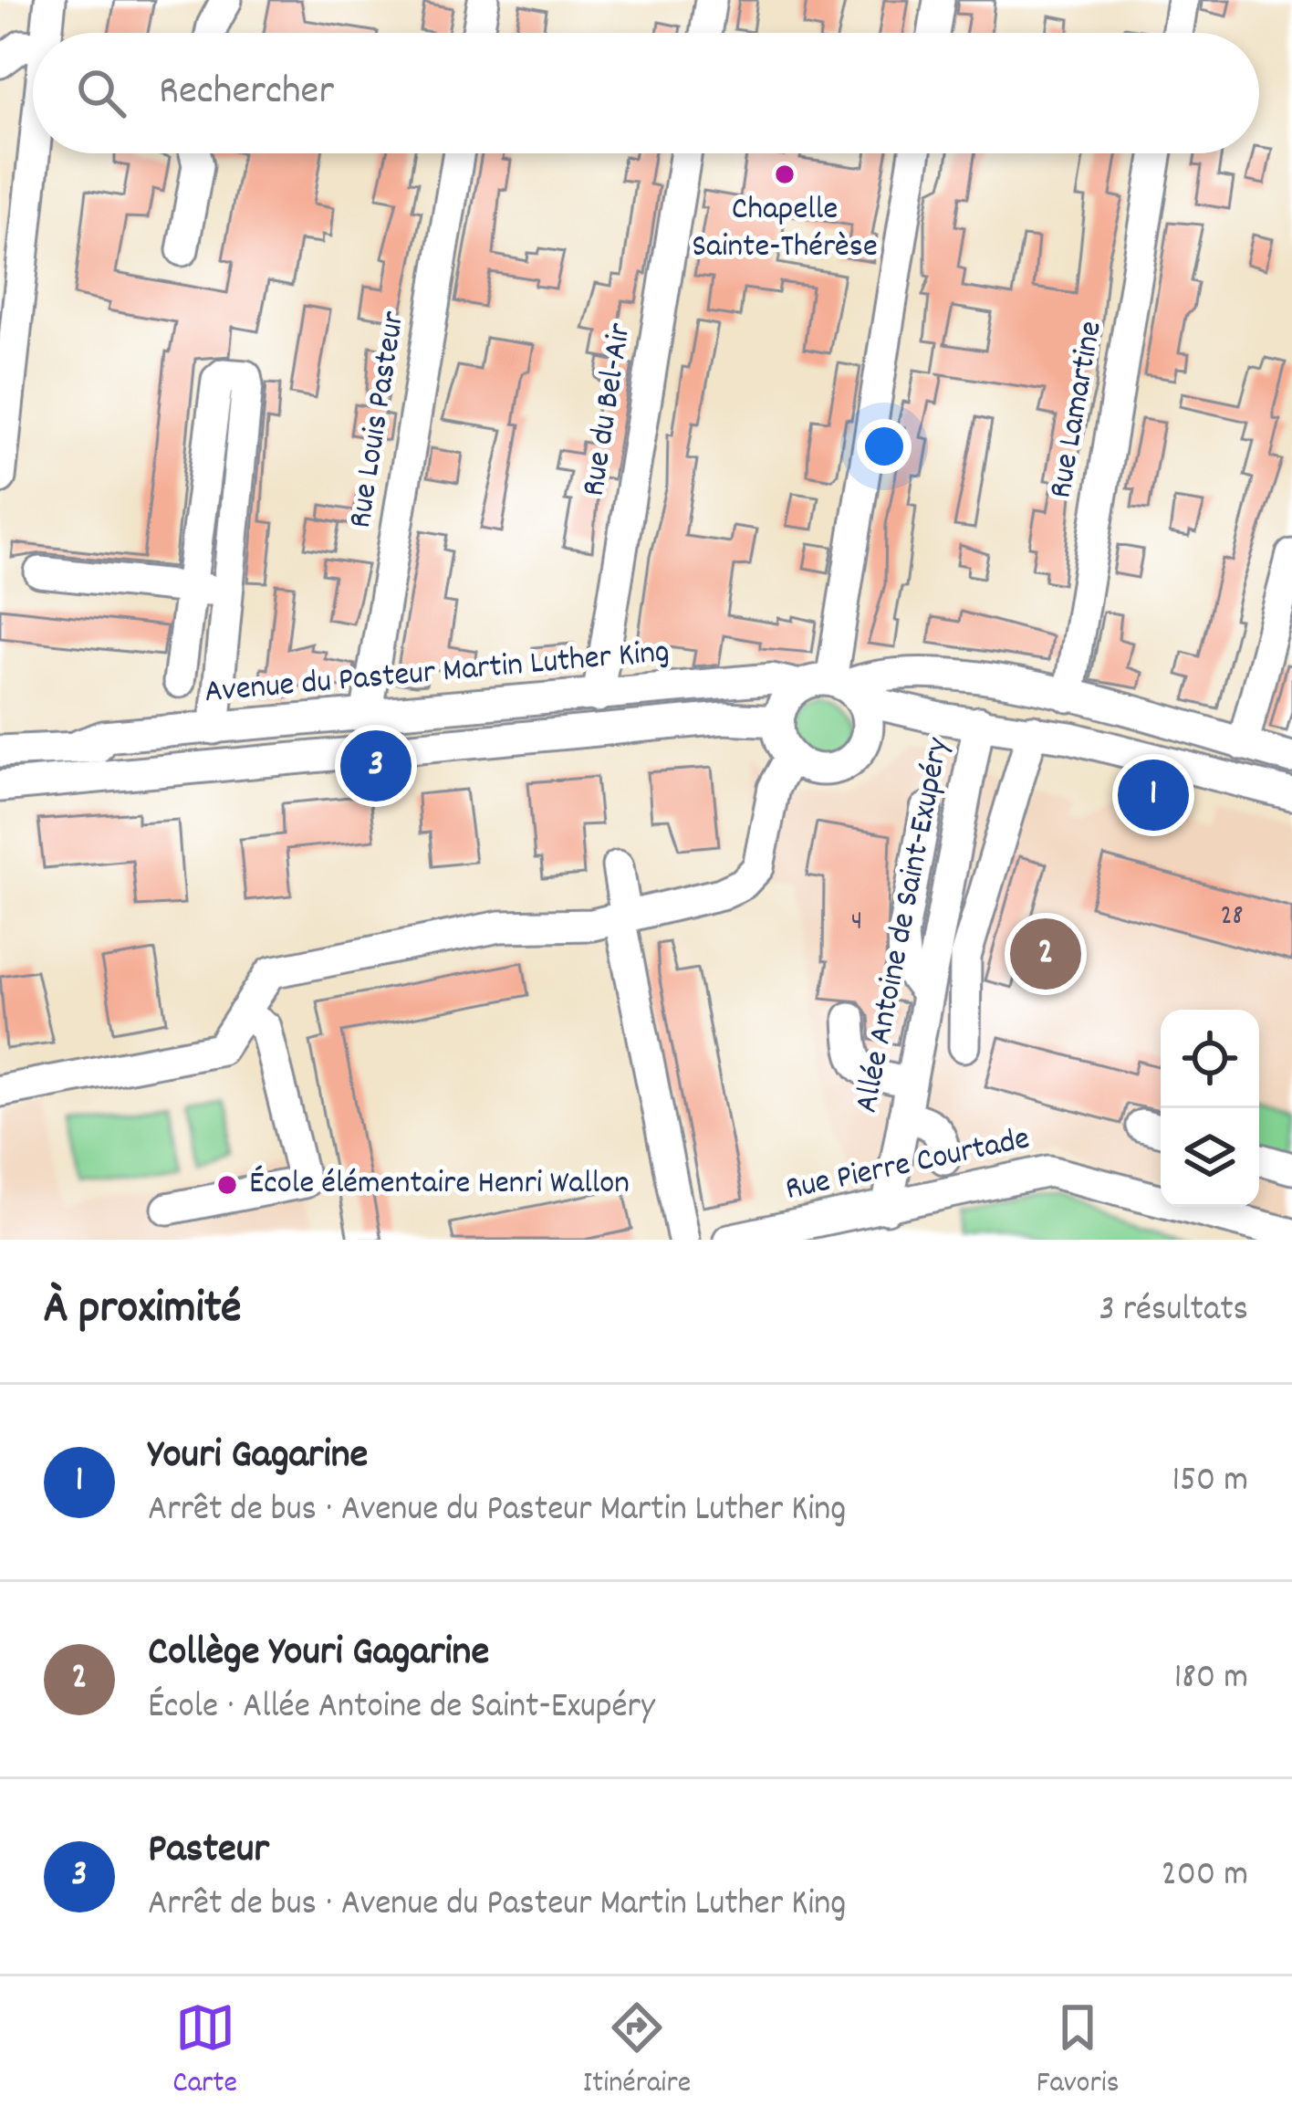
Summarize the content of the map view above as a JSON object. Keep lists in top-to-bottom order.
{
  "streets": {
    "street": [
      "Rue du Bel-Air",
      "Rue Lamartine",
      "Rue Louis Pasteur",
      "Avenue du Pasteur Martin Luther King",
      "Allée Antoine de Saint-Exupéry",
      "Rue Pierre Courtade"
    ]
  },
  "crossings": [
    ["Rue du Bel-Air", "Avenue du Pasteur Martin Luther King"],
    ["Rue Lamartine", "Avenue du Pasteur Martin Luther King"],
    ["Rue Louis Pasteur", "Avenue du Pasteur Martin Luther King"],
    ["Avenue du Pasteur Martin Luther King", "Allée Antoine de Saint-Exupéry"],
    ["Allée Antoine de Saint-Exupéry", "Rue Pierre Courtade"]
  ],
  "places": ["Chapelle Sainte-Thérèse", "École élémentaire Henri Wallon"],
  "house_numbers": ["28", "4"],
  "page": {
    "search": "Rechercher",
    "pins": ["3", "1", "2"],
    "heading": ["À proximité", "3 résultats"],
    "list": [
      {
        "mark": "1",
        "name": "Youri Gagarine",
        "note": "Arrêt de bus · Avenue du Pasteur Martin Luther King",
        "value": "150 m"
      },
      {
        "mark": "2",
        "name": "Collège Youri Gagarine",
        "note": "École · Allée Antoine de Saint-Exupéry",
        "value": "180 m"
      },
      {
        "mark": "3",
        "name": "Pasteur",
        "note": "Arrêt de bus · Avenue du Pasteur Martin Luther King",
        "value": "200 m"
      }
    ],
    "nav": ["Carte", "Itinéraire", "Favoris"]
  }
}
